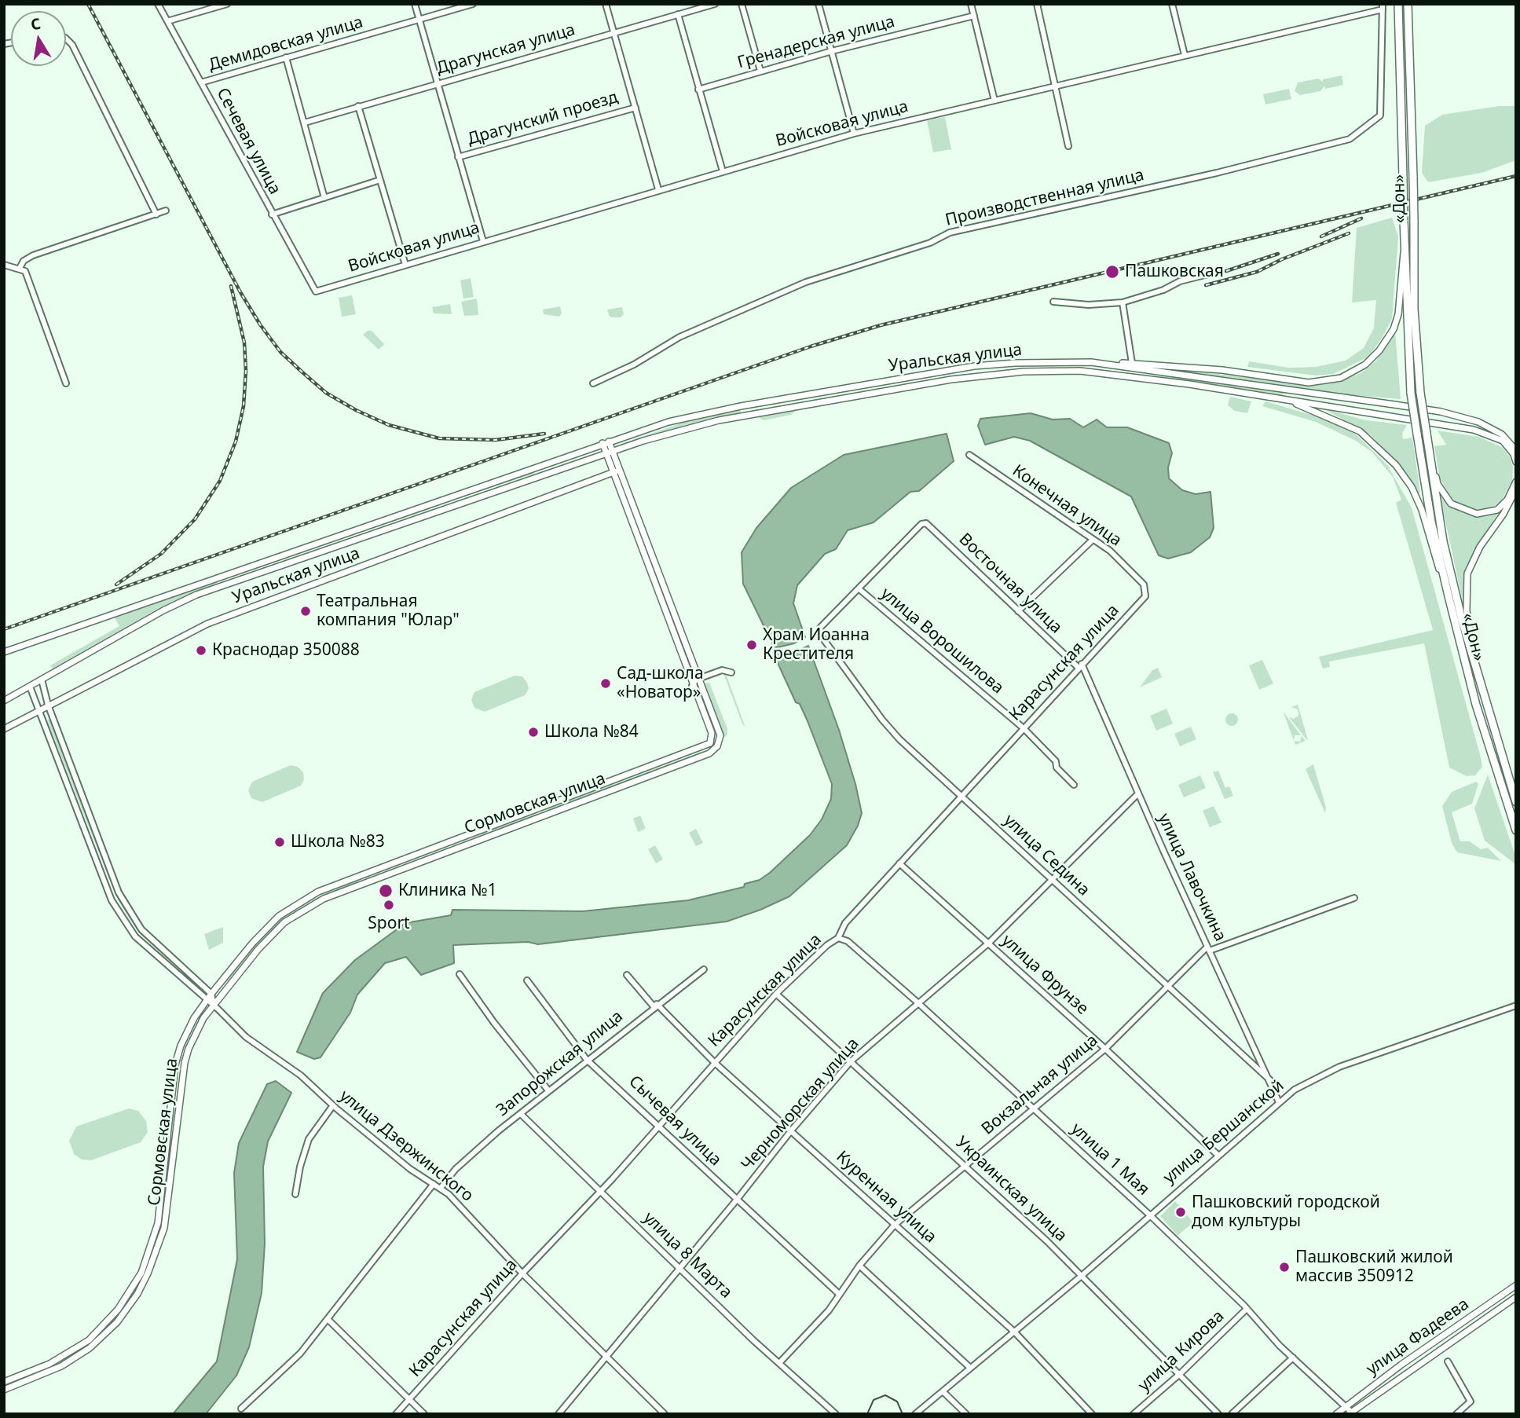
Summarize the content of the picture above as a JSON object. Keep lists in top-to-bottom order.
{
  "streets": {
    "highway": ["«Дон»"],
    "main road": ["Уральская улица", "Сормовская улица", "улица Фадеева"],
    "street": [
      "Гренадерская улица",
      "Демидовская улица",
      "Драгунская улица",
      "Драгунский проезд",
      "Войсковая улица",
      "Сечевая улица",
      "Производственная улица",
      "Конечная улица",
      "Восточная улица",
      "улица Ворошилова",
      "Карасунская улица",
      "улица Седина",
      "улица Лавочкина",
      "улица Фрунзе",
      "Запорожская улица",
      "Вокзальная улица",
      "Черноморская улица",
      "Сычевая улица",
      "улица Бершанской",
      "улица Дзержинского",
      "улица 1 Мая",
      "Украинская улица",
      "Куренная улица",
      "улица 8 Марта",
      "улица Кирова"
    ]
  },
  "crossings": [
    ["Демидовская улица", "Сечевая улица"],
    ["Войсковая улица", "Сечевая улица"],
    ["Войсковая улица", "Производственная улица"],
    ["Уральская улица", "улица Дзержинского"],
    ["Конечная улица", "Карасунская улица"],
    ["Восточная улица", "улица Ворошилова"],
    ["Восточная улица", "Карасунская улица"],
    ["Восточная улица", "улица Седина"],
    ["Восточная улица", "улица Лавочкина"],
    ["улица Ворошилова", "Карасунская улица"],
    ["улица Ворошилова", "улица Седина"],
    ["Карасунская улица", "улица Седина"],
    ["Карасунская улица", "улица Лавочкина"],
    ["Карасунская улица", "улица Фрунзе"],
    ["Карасунская улица", "Сычевая улица"],
    ["Карасунская улица", "улица Дзержинского"],
    ["Карасунская улица", "улица 1 Мая"],
    ["Карасунская улица", "Украинская улица"],
    ["Карасунская улица", "Куренная улица"],
    ["Карасунская улица", "улица 8 Марта"],
    ["Сормовская улица", "улица Дзержинского"],
    ["улица Седина", "улица Лавочкина"],
    ["улица Седина", "Вокзальная улица"],
    ["улица Седина", "Черноморская улица"],
    ["улица Лавочкина", "Вокзальная улица"],
    ["улица Лавочкина", "Черноморская улица"],
    ["улица Лавочкина", "улица Бершанской"],
    ["улица Фрунзе", "Вокзальная улица"],
    ["улица Фрунзе", "Черноморская улица"],
    ["улица Фрунзе", "улица Бершанской"],
    ["Запорожская улица", "Сычевая улица"],
    ["Запорожская улица", "улица Дзержинского"],
    ["Запорожская улица", "Куренная улица"],
    ["Запорожская улица", "улица 8 Марта"],
    ["Вокзальная улица", "Сычевая улица"],
    ["Вокзальная улица", "улица 1 Мая"],
    ["Вокзальная улица", "Украинская улица"],
    ["Вокзальная улица", "Куренная улица"],
    ["Вокзальная улица", "улица 8 Марта"],
    ["Черноморская улица", "Сычевая улица"],
    ["Черноморская улица", "улица Дзержинского"],
    ["Черноморская улица", "улица 1 Мая"],
    ["Черноморская улица", "Украинская улица"],
    ["Черноморская улица", "Куренная улица"],
    ["Черноморская улица", "улица 8 Марта"],
    ["улица Бершанской", "улица 1 Мая"],
    ["улица Бершанской", "Украинская улица"],
    ["улица Бершанской", "Куренная улица"],
    ["улица 1 Мая", "улица Фадеева"],
    ["улица 1 Мая", "улица Кирова"],
    ["Украинская улица", "улица Кирова"]
  ],
  "places": [
    "Пашковская",
    "Театральная компания \"Юлар\"",
    "Храм Иоанна Крестителя",
    "Краснодар 350088",
    "Сад-школа «Новатор»",
    "Школа №84",
    "Школа №83",
    "Клиника №1",
    "Sport",
    "Пашковский городской дом культуры",
    "Пашковский жилой массив 350912"
  ],
  "north": "top"
}
